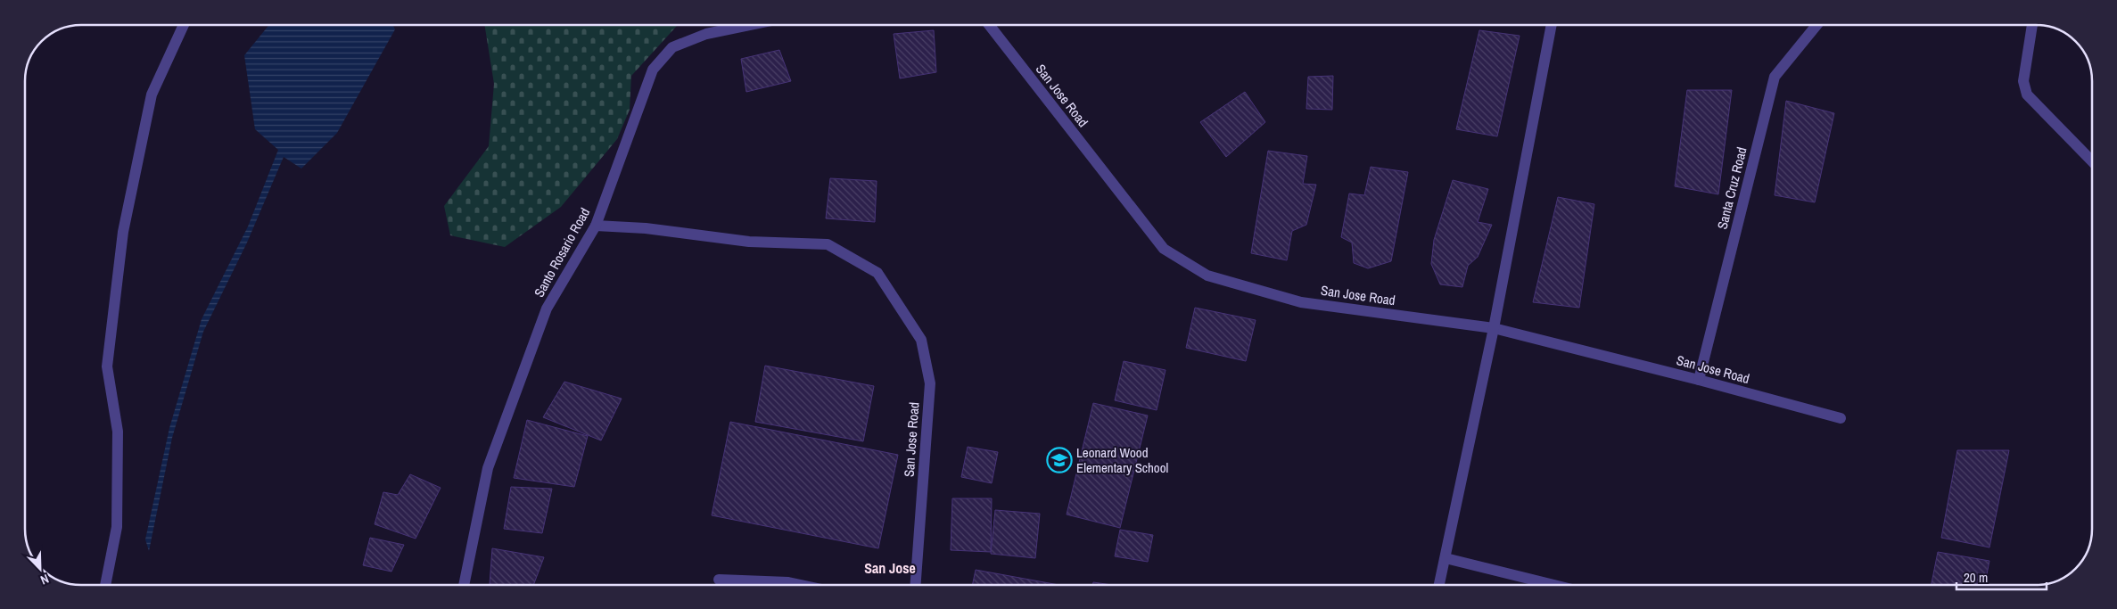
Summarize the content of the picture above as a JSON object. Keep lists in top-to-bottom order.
{
  "streets": {
    "street": ["San Jose Road", "Santa Cruz Road", "Santo Rosario Road"]
  },
  "crossings": [
    ["San Jose Road", "Santa Cruz Road"],
    ["San Jose Road", "Santo Rosario Road"]
  ],
  "districts": ["San Jose"],
  "places": {
    "school or university": ["Leonard Wood Elementary School"]
  },
  "scale_bar": "20 m",
  "north": "bottom right"
}
